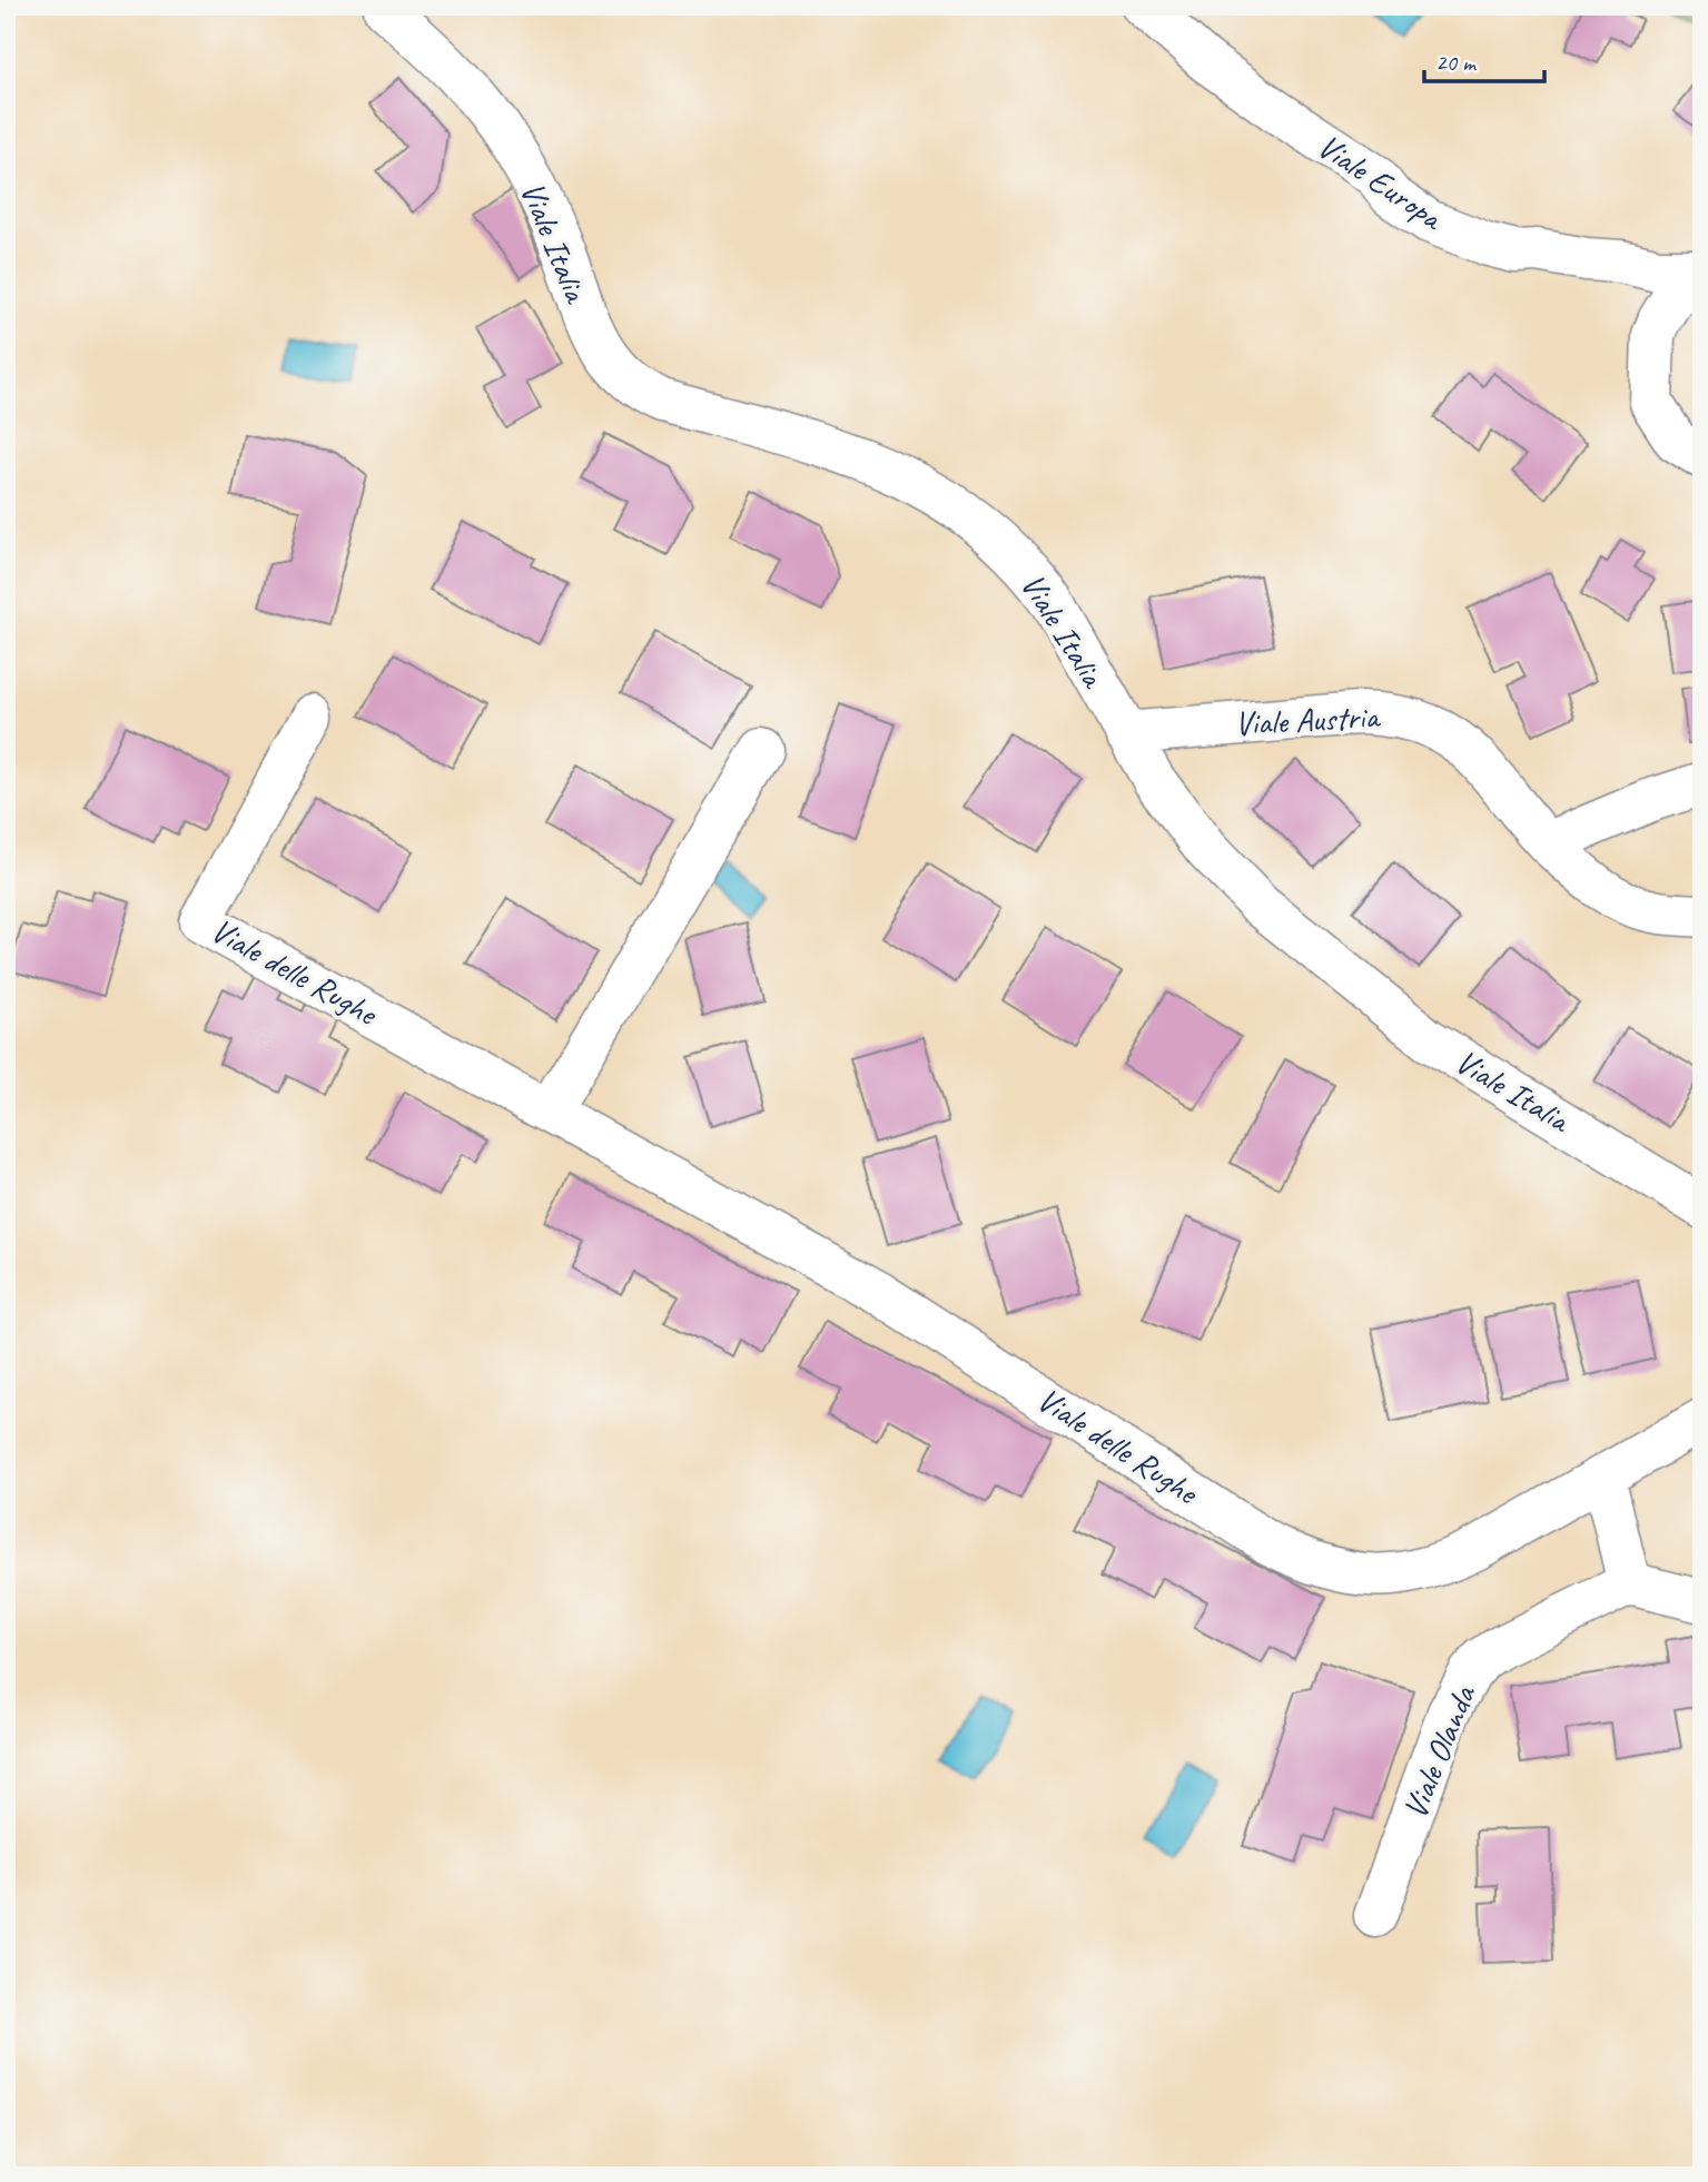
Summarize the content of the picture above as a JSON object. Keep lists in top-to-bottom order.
{
  "streets": {
    "street": [
      "Viale Europa",
      "Viale Italia",
      "Viale Austria",
      "Viale delle Rughe",
      "Viale Olanda"
    ]
  },
  "crossings": [
    ["Viale Italia", "Viale Austria"]
  ],
  "scale_bar": "20 m"
}
